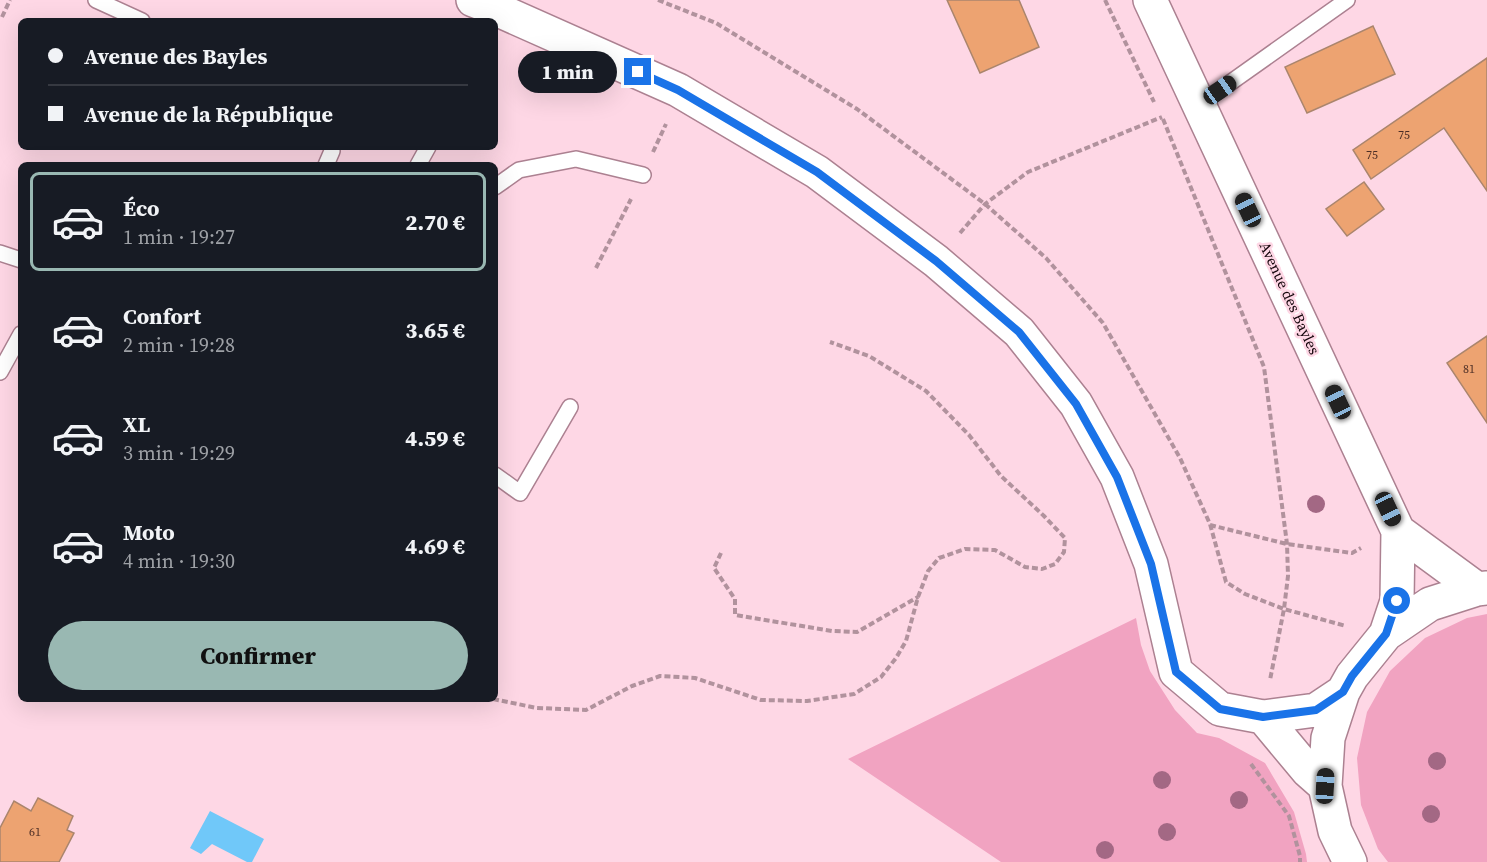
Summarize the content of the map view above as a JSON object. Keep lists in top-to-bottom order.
{
  "streets": {
    "main road": ["Avenue des Bayles"]
  },
  "house_numbers": [
    "75",
    "75",
    "81",
    "61"
  ],
  "page": {
    "banner": ["Avenue des Bayles", "Avenue de la République"],
    "bubble": "1 min",
    "list": [
      {
        "name": "Éco",
        "note": "1 min · 19:27",
        "value": "2.70 €"
      },
      {
        "name": "Confort",
        "note": "2 min · 19:28",
        "value": "3.65 €"
      },
      {
        "name": "XL",
        "note": "3 min · 19:29",
        "value": "4.59 €"
      },
      {
        "name": "Moto",
        "note": "4 min · 19:30",
        "value": "4.69 €"
      }
    ],
    "buttons": "Confirmer"
  }
}
